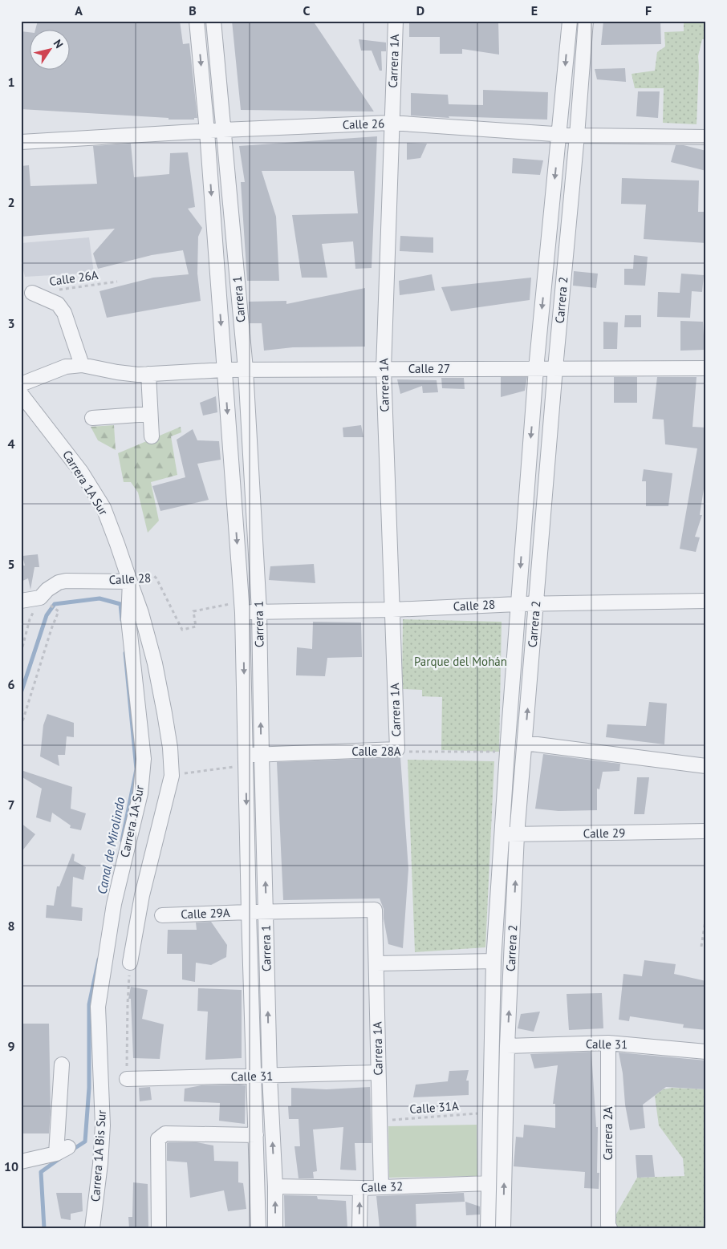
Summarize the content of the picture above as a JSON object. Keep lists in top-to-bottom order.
{
  "streets": {
    "street": [
      "Carrera 1A",
      "Calle 26",
      "Carrera 1",
      "Carrera 2",
      "Calle 27",
      "Carrera 1A Sur",
      "Calle 28",
      "Calle 28A",
      "Calle 29",
      "Calle 29A",
      "Calle 31",
      "Carrera 2A",
      "Carrera 1A Bis Sur",
      "Calle 32"
    ],
    "path": ["Calle 26A", "Calle 31A"]
  },
  "crossings": [
    ["Carrera 1A", "Calle 26"],
    ["Carrera 1A", "Carrera 1"],
    ["Carrera 1A", "Calle 27"],
    ["Carrera 1A", "Calle 28"],
    ["Carrera 1A", "Calle 28A"],
    ["Carrera 1A", "Calle 31"],
    ["Carrera 1A", "Calle 31A"],
    ["Carrera 1A", "Calle 32"],
    ["Calle 26", "Carrera 1"],
    ["Calle 26", "Carrera 2"],
    ["Carrera 1", "Calle 27"],
    ["Carrera 1", "Calle 28"],
    ["Carrera 1", "Calle 28A"],
    ["Carrera 1", "Calle 29A"],
    ["Carrera 1", "Calle 31"],
    ["Carrera 1", "Calle 32"],
    ["Carrera 2", "Calle 27"],
    ["Carrera 2", "Calle 28"],
    ["Carrera 2", "Calle 28A"],
    ["Carrera 2", "Calle 29"],
    ["Carrera 2", "Calle 31"],
    ["Carrera 2", "Calle 31A"],
    ["Carrera 2", "Calle 32"],
    ["Carrera 1A Sur", "Calle 28"],
    ["Carrera 1A Sur", "Carrera 1A Bis Sur"],
    ["Calle 31", "Carrera 2A"]
  ],
  "water": ["Canal de Mirolindo"],
  "parks": ["Parque del Mohán"],
  "north": "top right",
  "grid": {
    "columns": [
      "A",
      "B",
      "C",
      "D",
      "E",
      "F"
    ],
    "rows": [
      "1",
      "2",
      "3",
      "4",
      "5",
      "6",
      "7",
      "8",
      "9",
      "10"
    ]
  }
}
